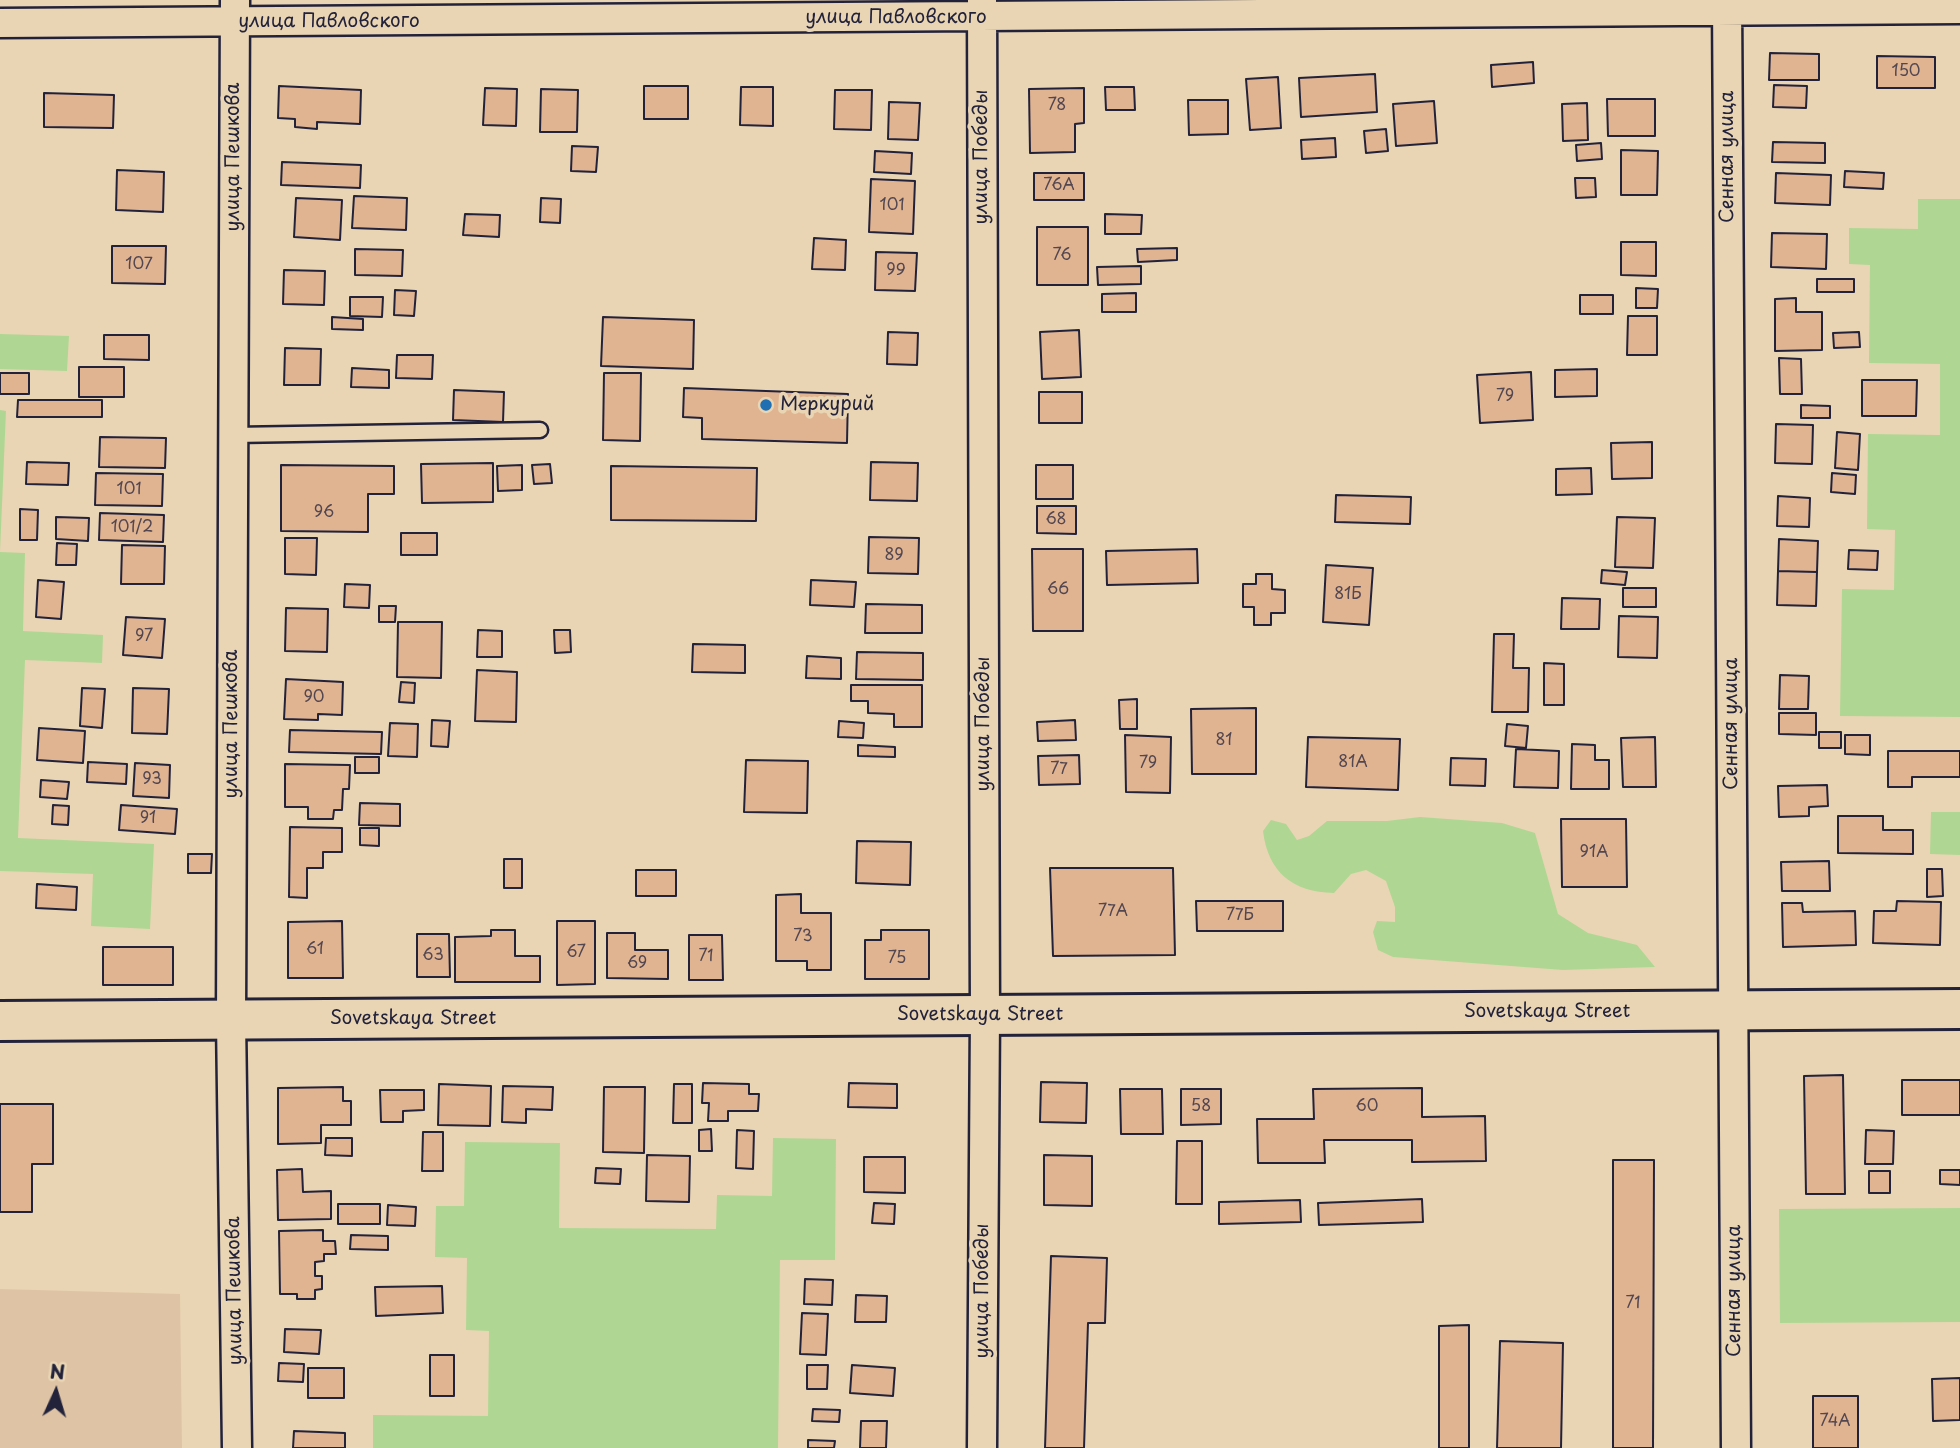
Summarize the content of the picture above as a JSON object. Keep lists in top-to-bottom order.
{
  "streets": {
    "street": [
      "улица Павловского",
      "улица Пешкова",
      "улица Победы",
      "Сенная улица",
      "Sovetskaya Street"
    ]
  },
  "crossings": [
    ["улица Павловского", "улица Пешкова"],
    ["улица Павловского", "улица Победы"],
    ["улица Павловского", "Сенная улица"],
    ["улица Пешкова", "Sovetskaya Street"],
    ["улица Победы", "Sovetskaya Street"],
    ["Сенная улица", "Sovetskaya Street"]
  ],
  "places": ["Меркурий"],
  "house_numbers": [
    "150",
    "78",
    "76А",
    "101",
    "76",
    "107",
    "99",
    "79",
    "101",
    "96",
    "68",
    "101/2",
    "89",
    "66",
    "81Б",
    "97",
    "90",
    "81",
    "81А",
    "79",
    "77",
    "93",
    "91",
    "91А",
    "77А",
    "77Б",
    "73",
    "61",
    "67",
    "63",
    "71",
    "75",
    "69",
    "58",
    "60",
    "71",
    "74А"
  ],
  "north": "top"
}
